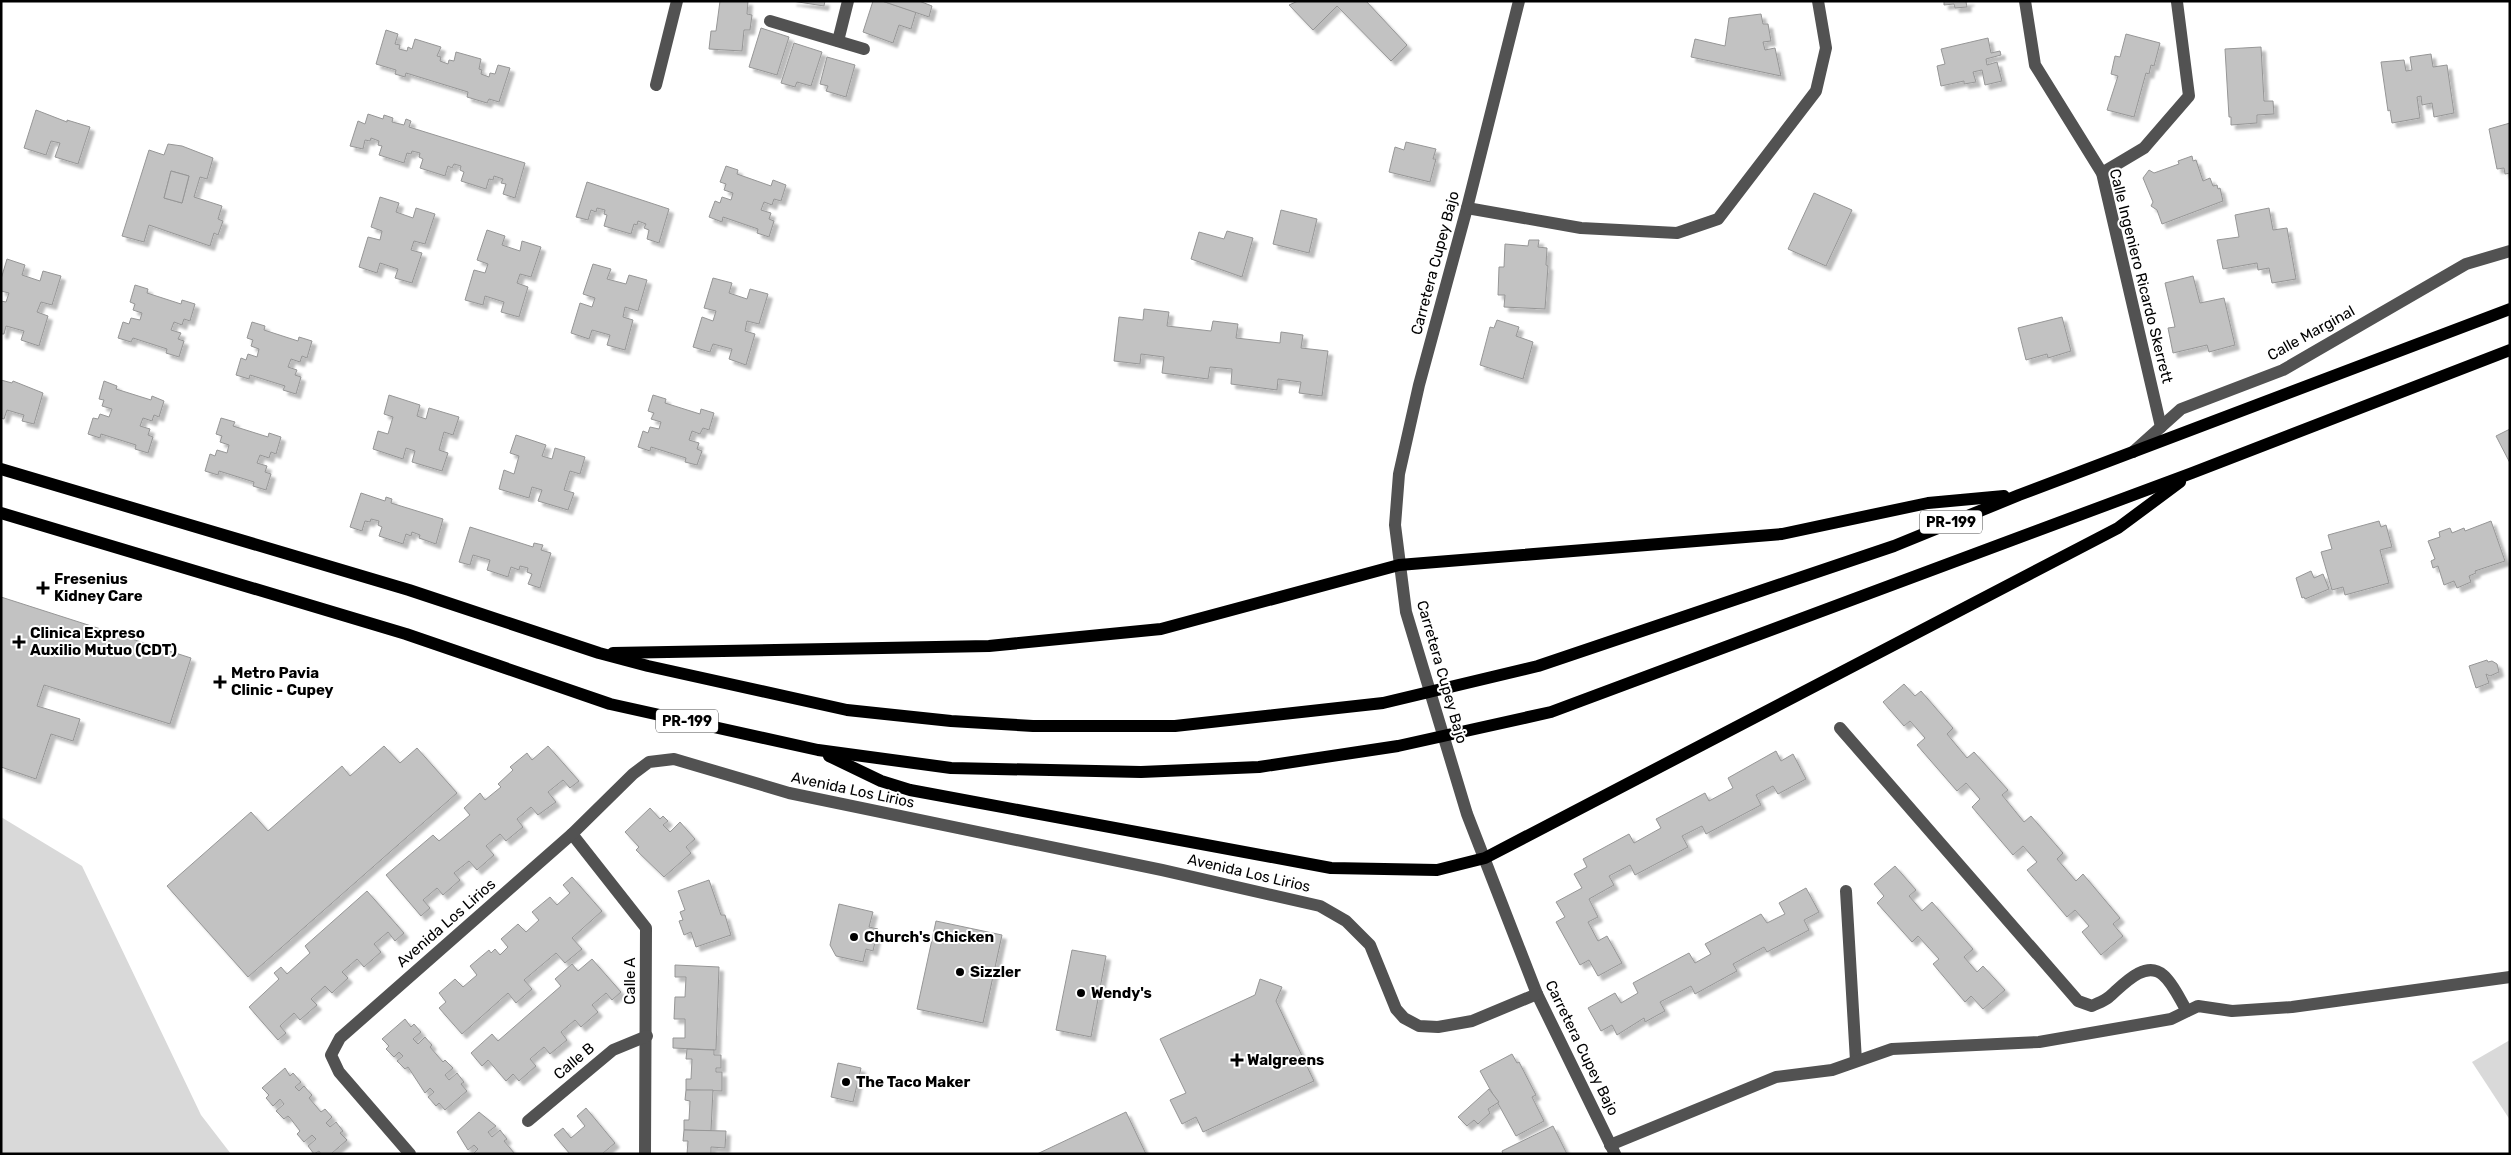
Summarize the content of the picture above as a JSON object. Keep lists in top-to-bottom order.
{
  "streets": {
    "main road": ["PR-199"],
    "street": [
      "Carretera Cupey Bajo",
      "Calle Ingeniero Ricardo Skerrett",
      "Calle Marginal",
      "Avenida Los Lirios",
      "Calle A",
      "Calle B"
    ]
  },
  "crossings": [
    ["Carretera Cupey Bajo", "Avenida Los Lirios"],
    ["Calle Ingeniero Ricardo Skerrett", "Calle Marginal"],
    ["Calle Marginal", "PR-199"],
    ["Avenida Los Lirios", "Calle A"],
    ["Calle A", "Calle B"]
  ],
  "places": {
    "health": [
      "Fresenius Kidney Care",
      "Clinica Expreso Auxilio Mutuo (CDT)",
      "Metro Pavia Clinic - Cupey",
      "Walgreens"
    ],
    "other": [
      "Church's Chicken",
      "Sizzler",
      "Wendy's",
      "The Taco Maker"
    ]
  }
}
